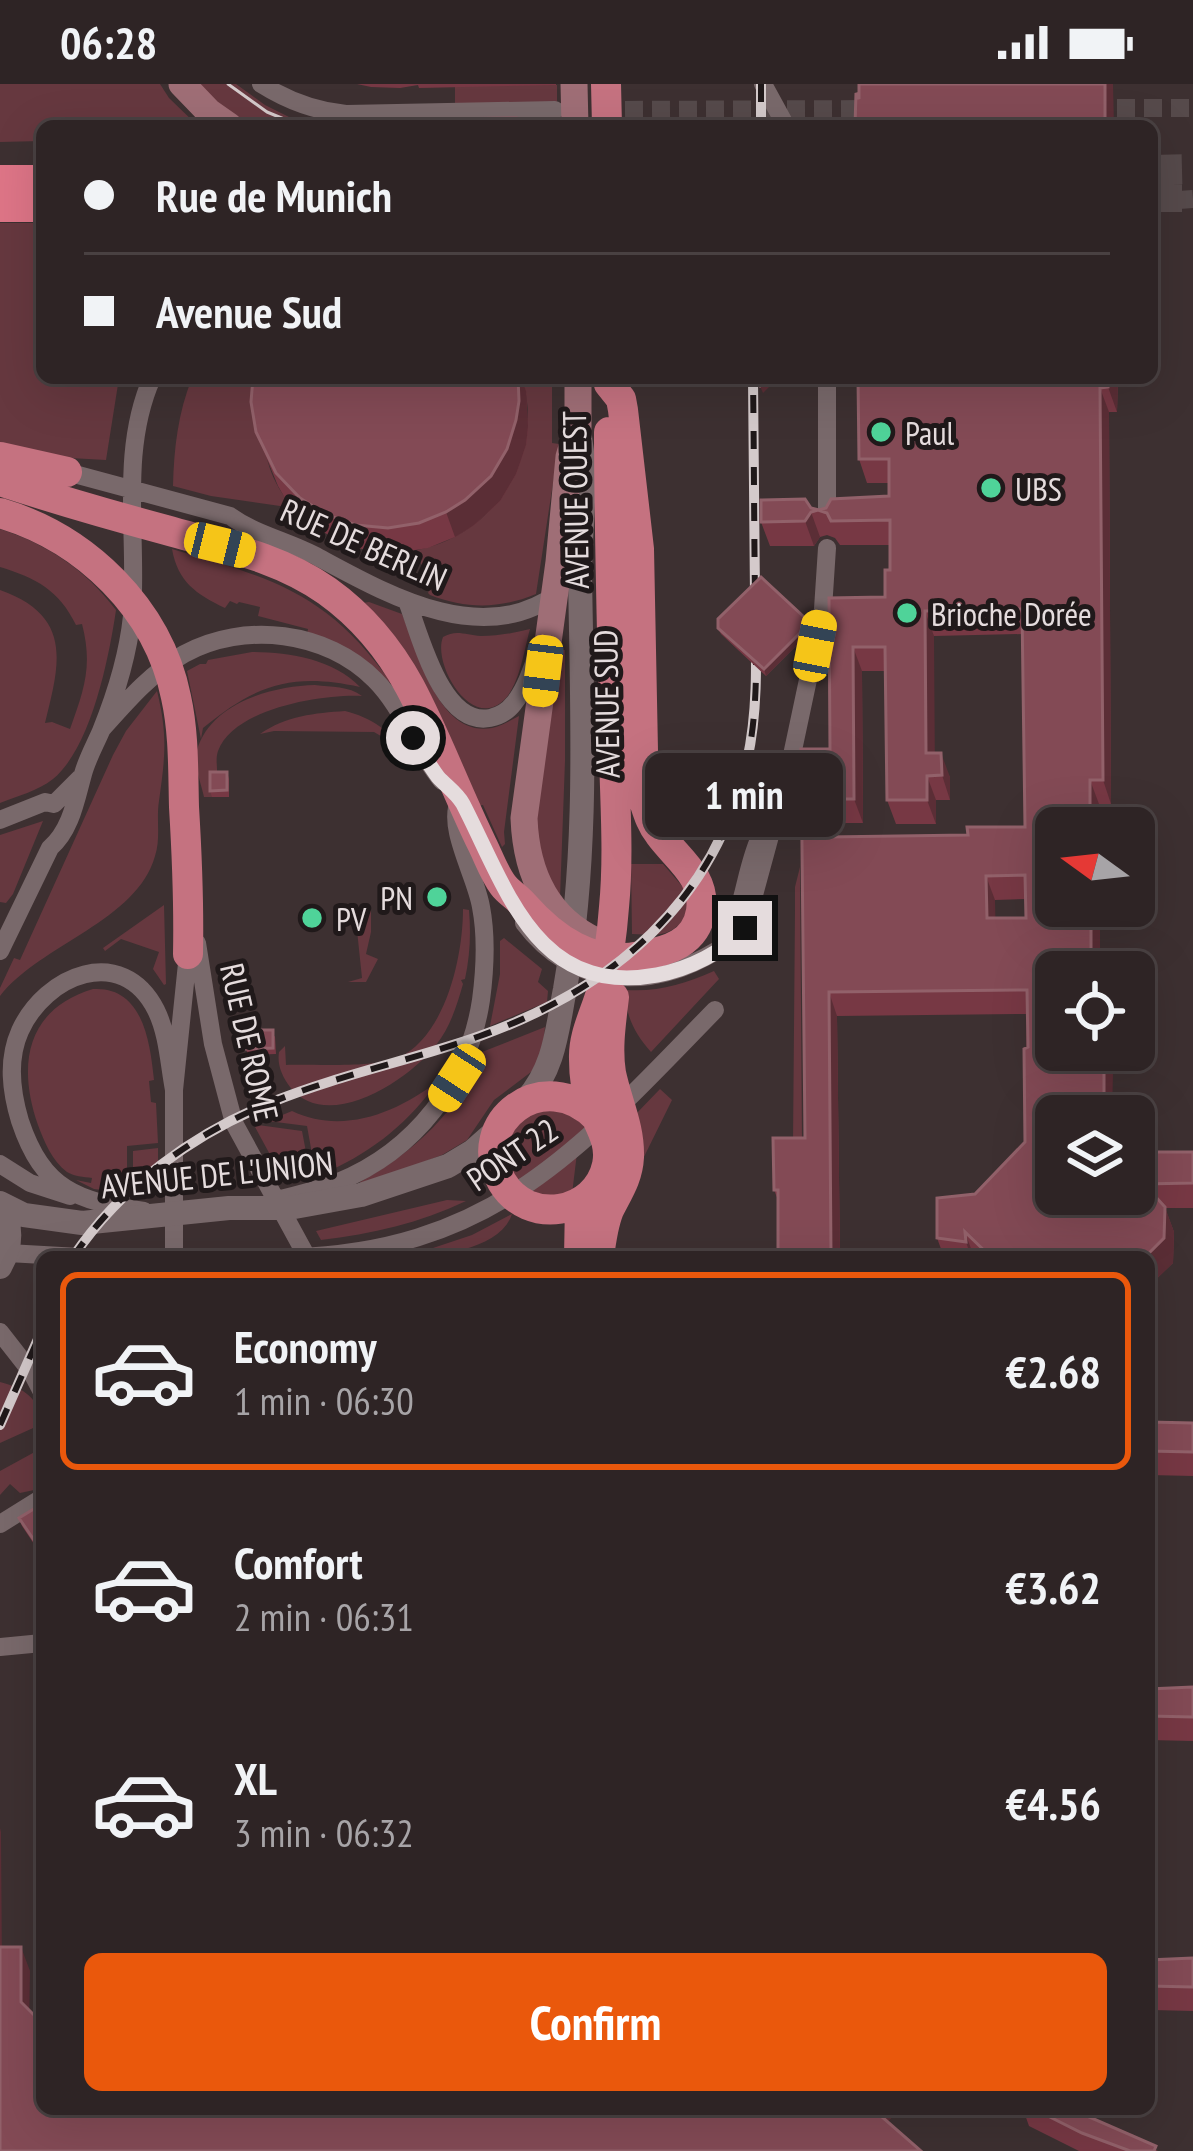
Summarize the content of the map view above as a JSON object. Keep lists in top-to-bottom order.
{
  "streets": {
    "main road": ["AVENUE OUEST", "AVENUE SUD"],
    "street": [
      "RUE DE BERLIN",
      "RUE DE ROME",
      "PONT 22",
      "AVENUE DE L'UNION"
    ]
  },
  "crossings": [
    ["AVENUE OUEST", "AVENUE DE L'UNION"],
    ["RUE DE BERLIN", "AVENUE SUD"]
  ],
  "places": [
    "Paul",
    "UBS",
    "Brioche Dorée",
    "PN",
    "PV"
  ],
  "north": "left",
  "page": {
    "status": "06:28",
    "banner": ["Rue de Munich", "Avenue Sud"],
    "bubble": "1 min",
    "list": [
      {
        "name": "Economy",
        "note": "1 min · 06:30",
        "value": "€2.68"
      },
      {
        "name": "Comfort",
        "note": "2 min · 06:31",
        "value": "€3.62"
      },
      {
        "name": "XL",
        "note": "3 min · 06:32",
        "value": "€4.56"
      }
    ],
    "buttons": "Confirm"
  }
}
